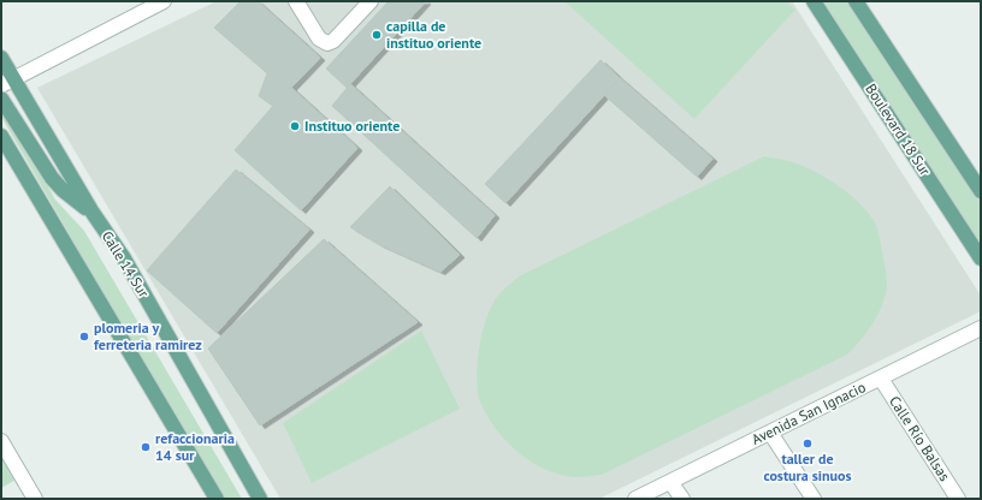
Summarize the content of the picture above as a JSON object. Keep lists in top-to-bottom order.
{
  "streets": {
    "main road": ["Boulevard 18 Sur", "Calle 14 Sur"],
    "street": ["Avenida San Ignacio", "Calle Río Balsas"]
  },
  "crossings": [
    ["Avenida San Ignacio", "Calle Río Balsas"]
  ],
  "places": [
    "capilla de instituo oriente",
    "Instituo oriente",
    "plomeria y ferreteria ramirez",
    "taller de costura sinuos",
    "refaccionaria 14 sur"
  ]
}
